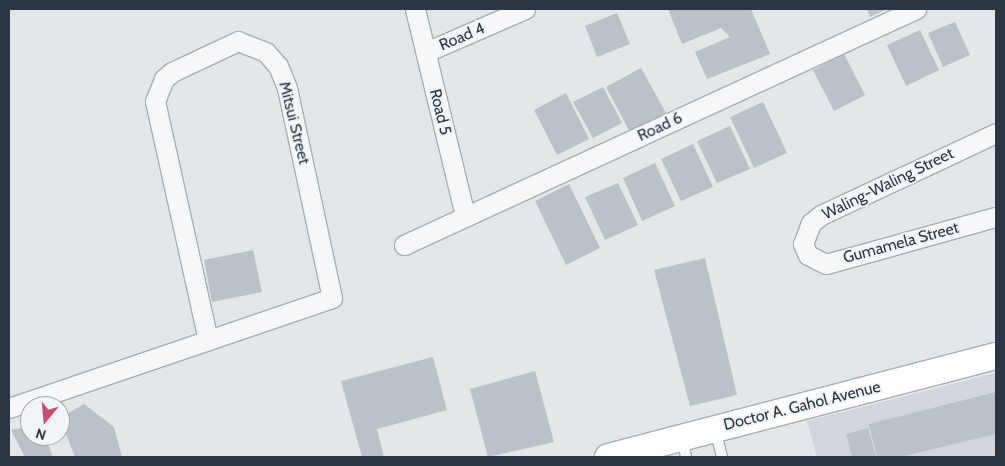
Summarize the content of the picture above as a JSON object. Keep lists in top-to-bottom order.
{
  "streets": {
    "main road": ["Doctor A. Gahol Avenue"],
    "street": [
      "Road 4",
      "Road 5",
      "Mitsui Street",
      "Road 6",
      "Waling-Waling Street",
      "Gumamela Street"
    ]
  },
  "crossings": [
    ["Road 4", "Road 5"],
    ["Road 5", "Road 6"],
    ["Waling-Waling Street", "Gumamela Street"]
  ],
  "north": "bottom"
}
